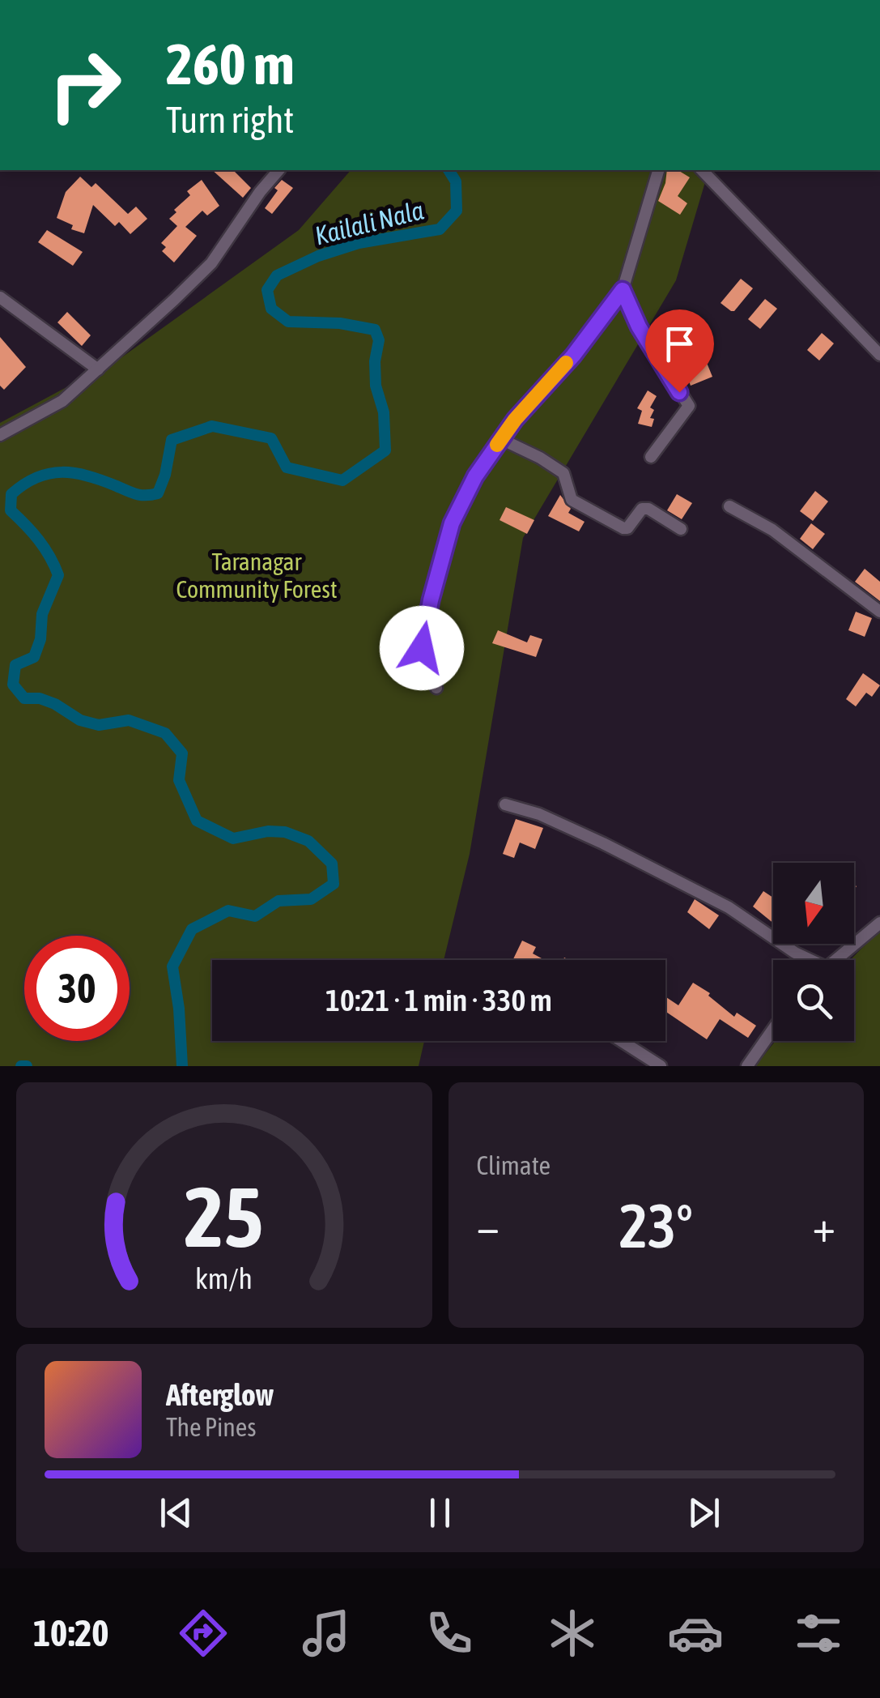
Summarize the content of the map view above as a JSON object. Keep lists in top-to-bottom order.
{
  "water": ["Kailali Nala"],
  "parks": ["Taranagar Community Forest"],
  "north": "bottom",
  "page": {
    "turn": ["260 m", "Turn right"],
    "limit": "30",
    "trip": "10:21 · 1 min · 330 m",
    "tile": "Climate",
    "heat": ["−", "23°", "+"],
    "song": ["Afterglow", "The Pines"],
    "tabs": "10:20",
    "gauge": ["25", "km/h"]
  }
}
